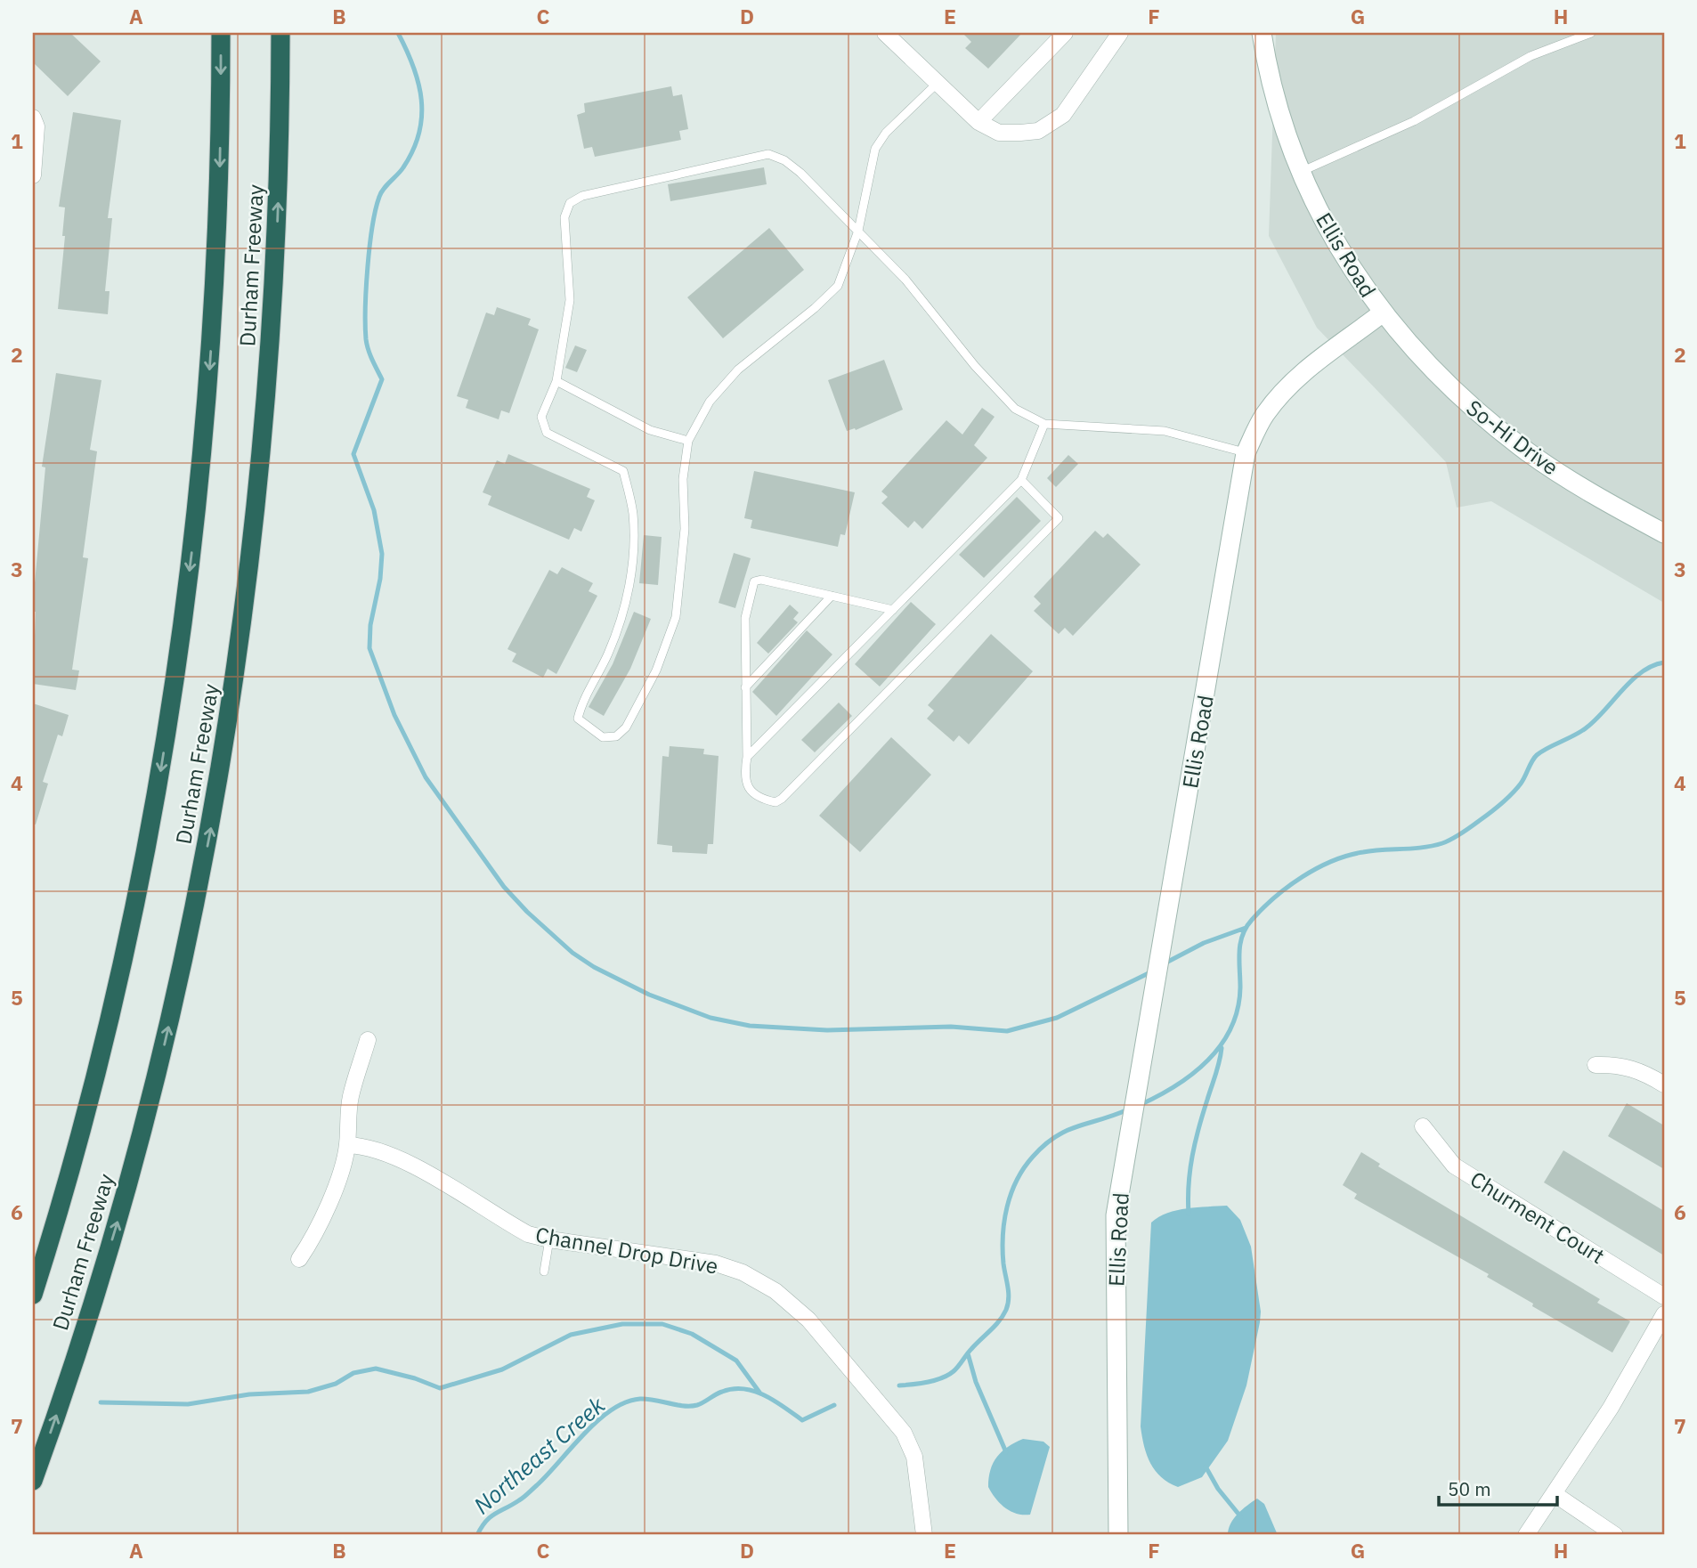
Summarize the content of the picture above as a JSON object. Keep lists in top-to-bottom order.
{
  "streets": {
    "highway": ["Durham Freeway"],
    "main road": ["Ellis Road", "So-Hi Drive"],
    "street": ["Churment Court", "Channel Drop Drive"]
  },
  "crossings": [
    ["Ellis Road", "So-Hi Drive"]
  ],
  "water": ["Northeast Creek"],
  "scale_bar": "50 m",
  "grid": {
    "columns": [
      "A",
      "B",
      "C",
      "D",
      "E",
      "F",
      "G",
      "H"
    ],
    "rows": [
      "1",
      "2",
      "3",
      "4",
      "5",
      "6",
      "7"
    ]
  }
}
